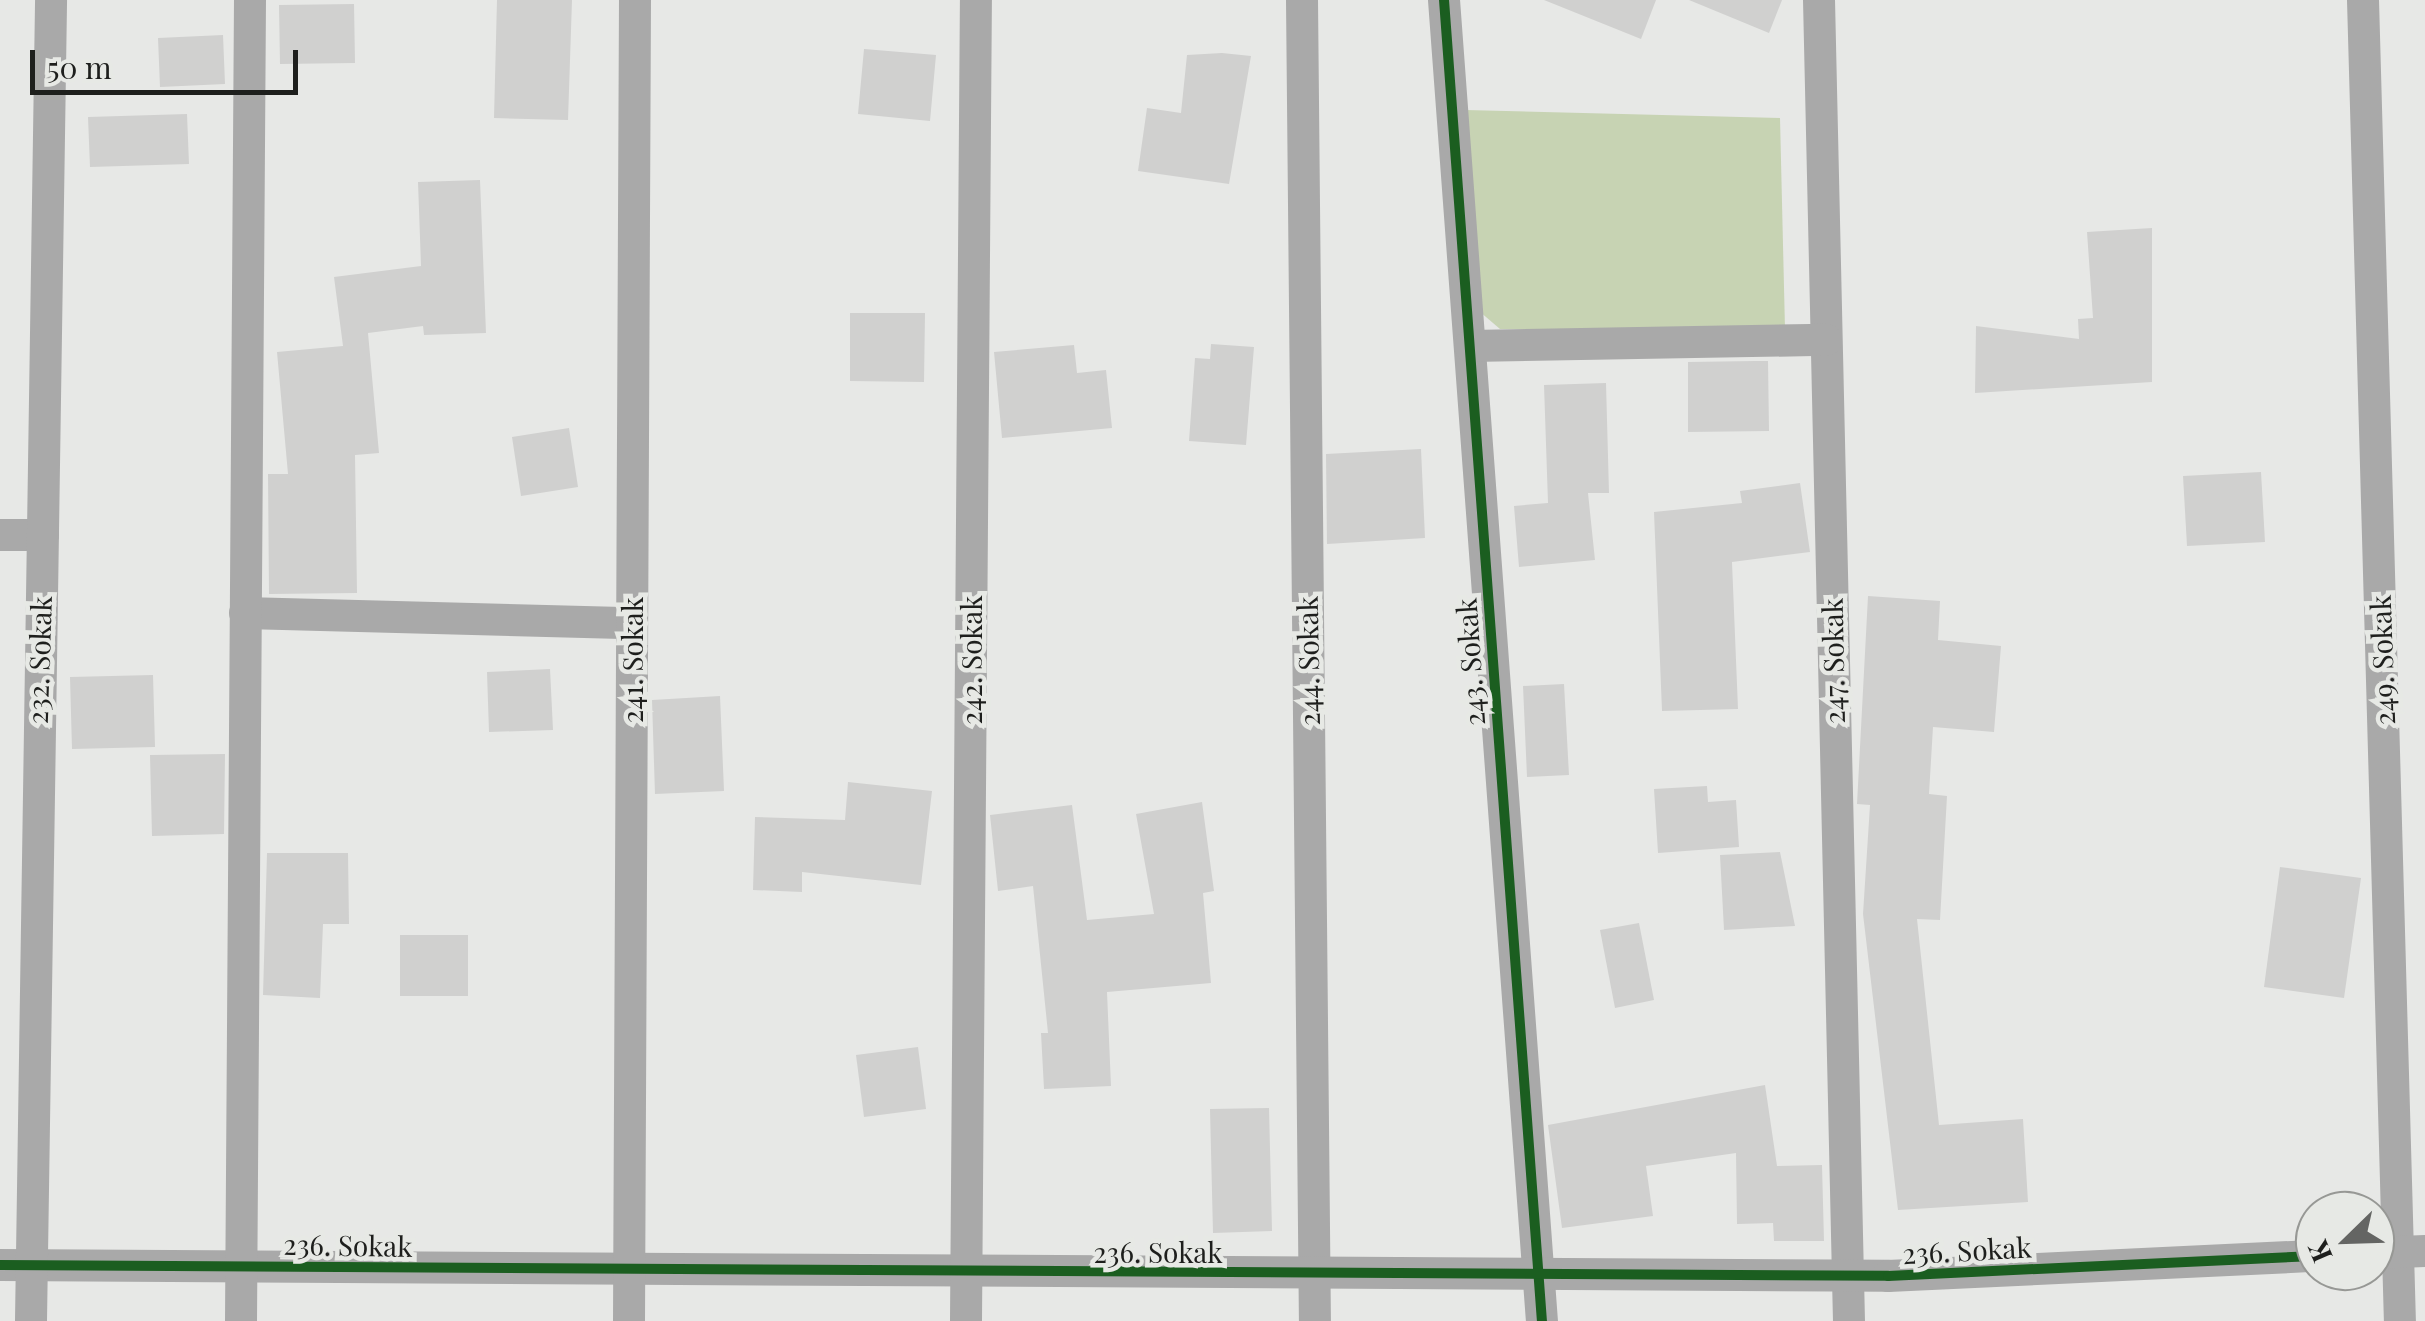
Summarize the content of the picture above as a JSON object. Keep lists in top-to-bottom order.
{
  "streets": {
    "street": [
      "232. Sokak",
      "241. Sokak",
      "242. Sokak",
      "249. Sokak",
      "244. Sokak",
      "247. Sokak",
      "243. Sokak",
      "236. Sokak"
    ]
  },
  "crossings": [
    ["232. Sokak", "236. Sokak"],
    ["241. Sokak", "236. Sokak"],
    ["242. Sokak", "236. Sokak"],
    ["244. Sokak", "236. Sokak"],
    ["247. Sokak", "236. Sokak"],
    ["243. Sokak", "236. Sokak"]
  ],
  "scale_bar": "50 m",
  "north": "bottom left"
}
